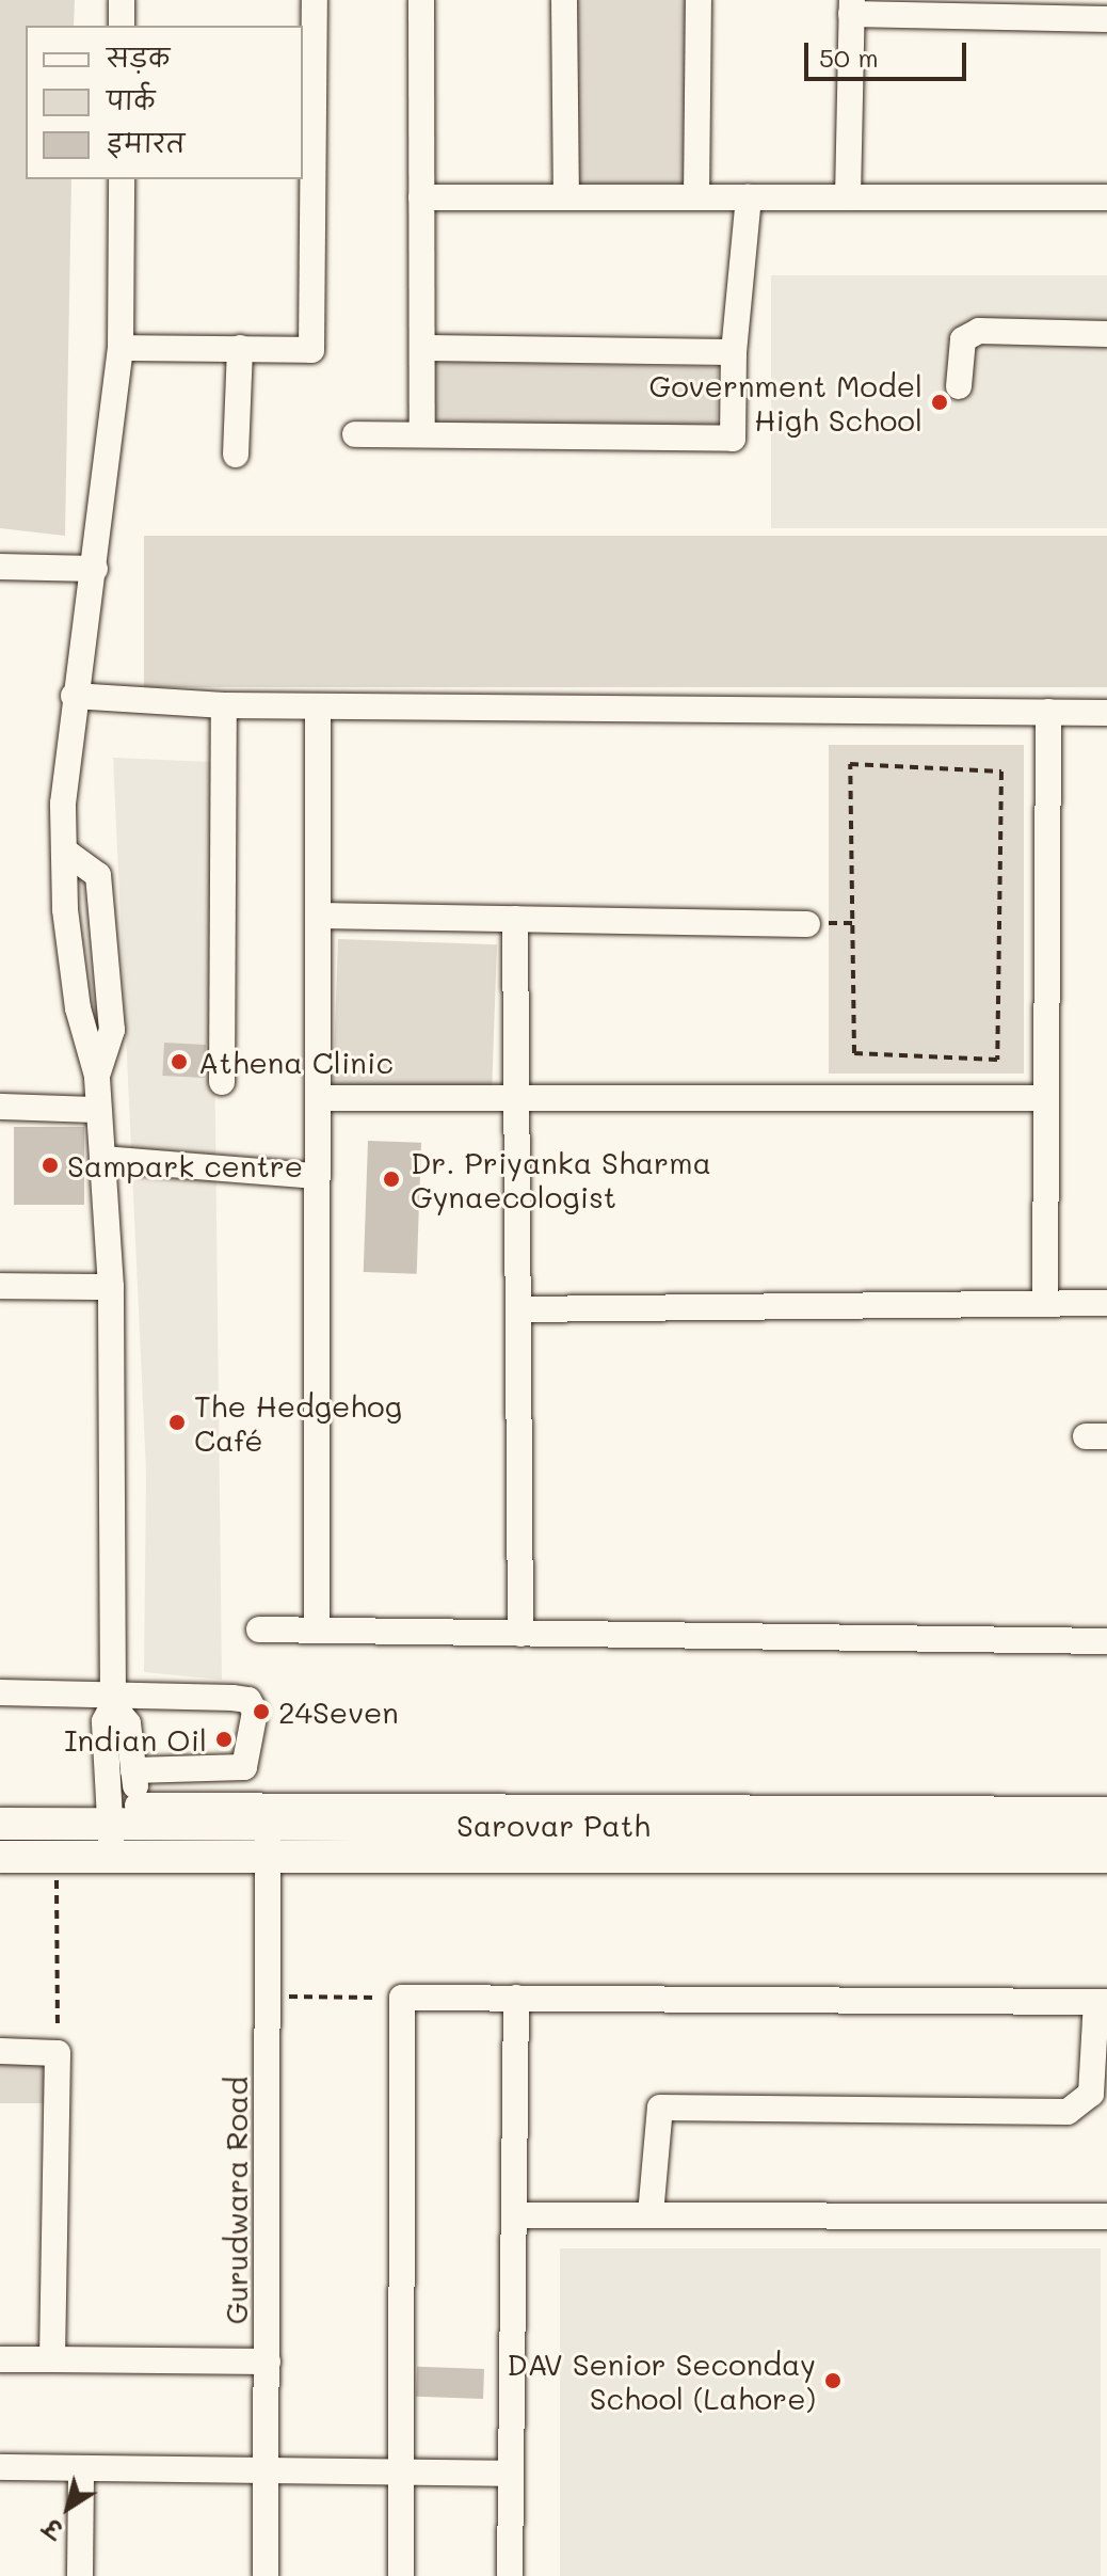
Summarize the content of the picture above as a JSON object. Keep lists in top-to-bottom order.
{
  "streets": {
    "main road": ["Sarovar Path"],
    "street": ["Gurudwara Road"]
  },
  "crossings": [
    ["Sarovar Path", "Gurudwara Road"]
  ],
  "places": [
    "Government Model High School",
    "Athena Clinic",
    "Sampark centre",
    "Dr. Priyanka Sharma Gynaecologist",
    "The Hedgehog Café",
    "24Seven",
    "Indian Oil",
    "DAV Senior Seconday School (Lahore)"
  ],
  "legend": ["सड़क", "पार्क", "इमारत"],
  "scale_bar": "50 m",
  "north": "bottom left"
}
